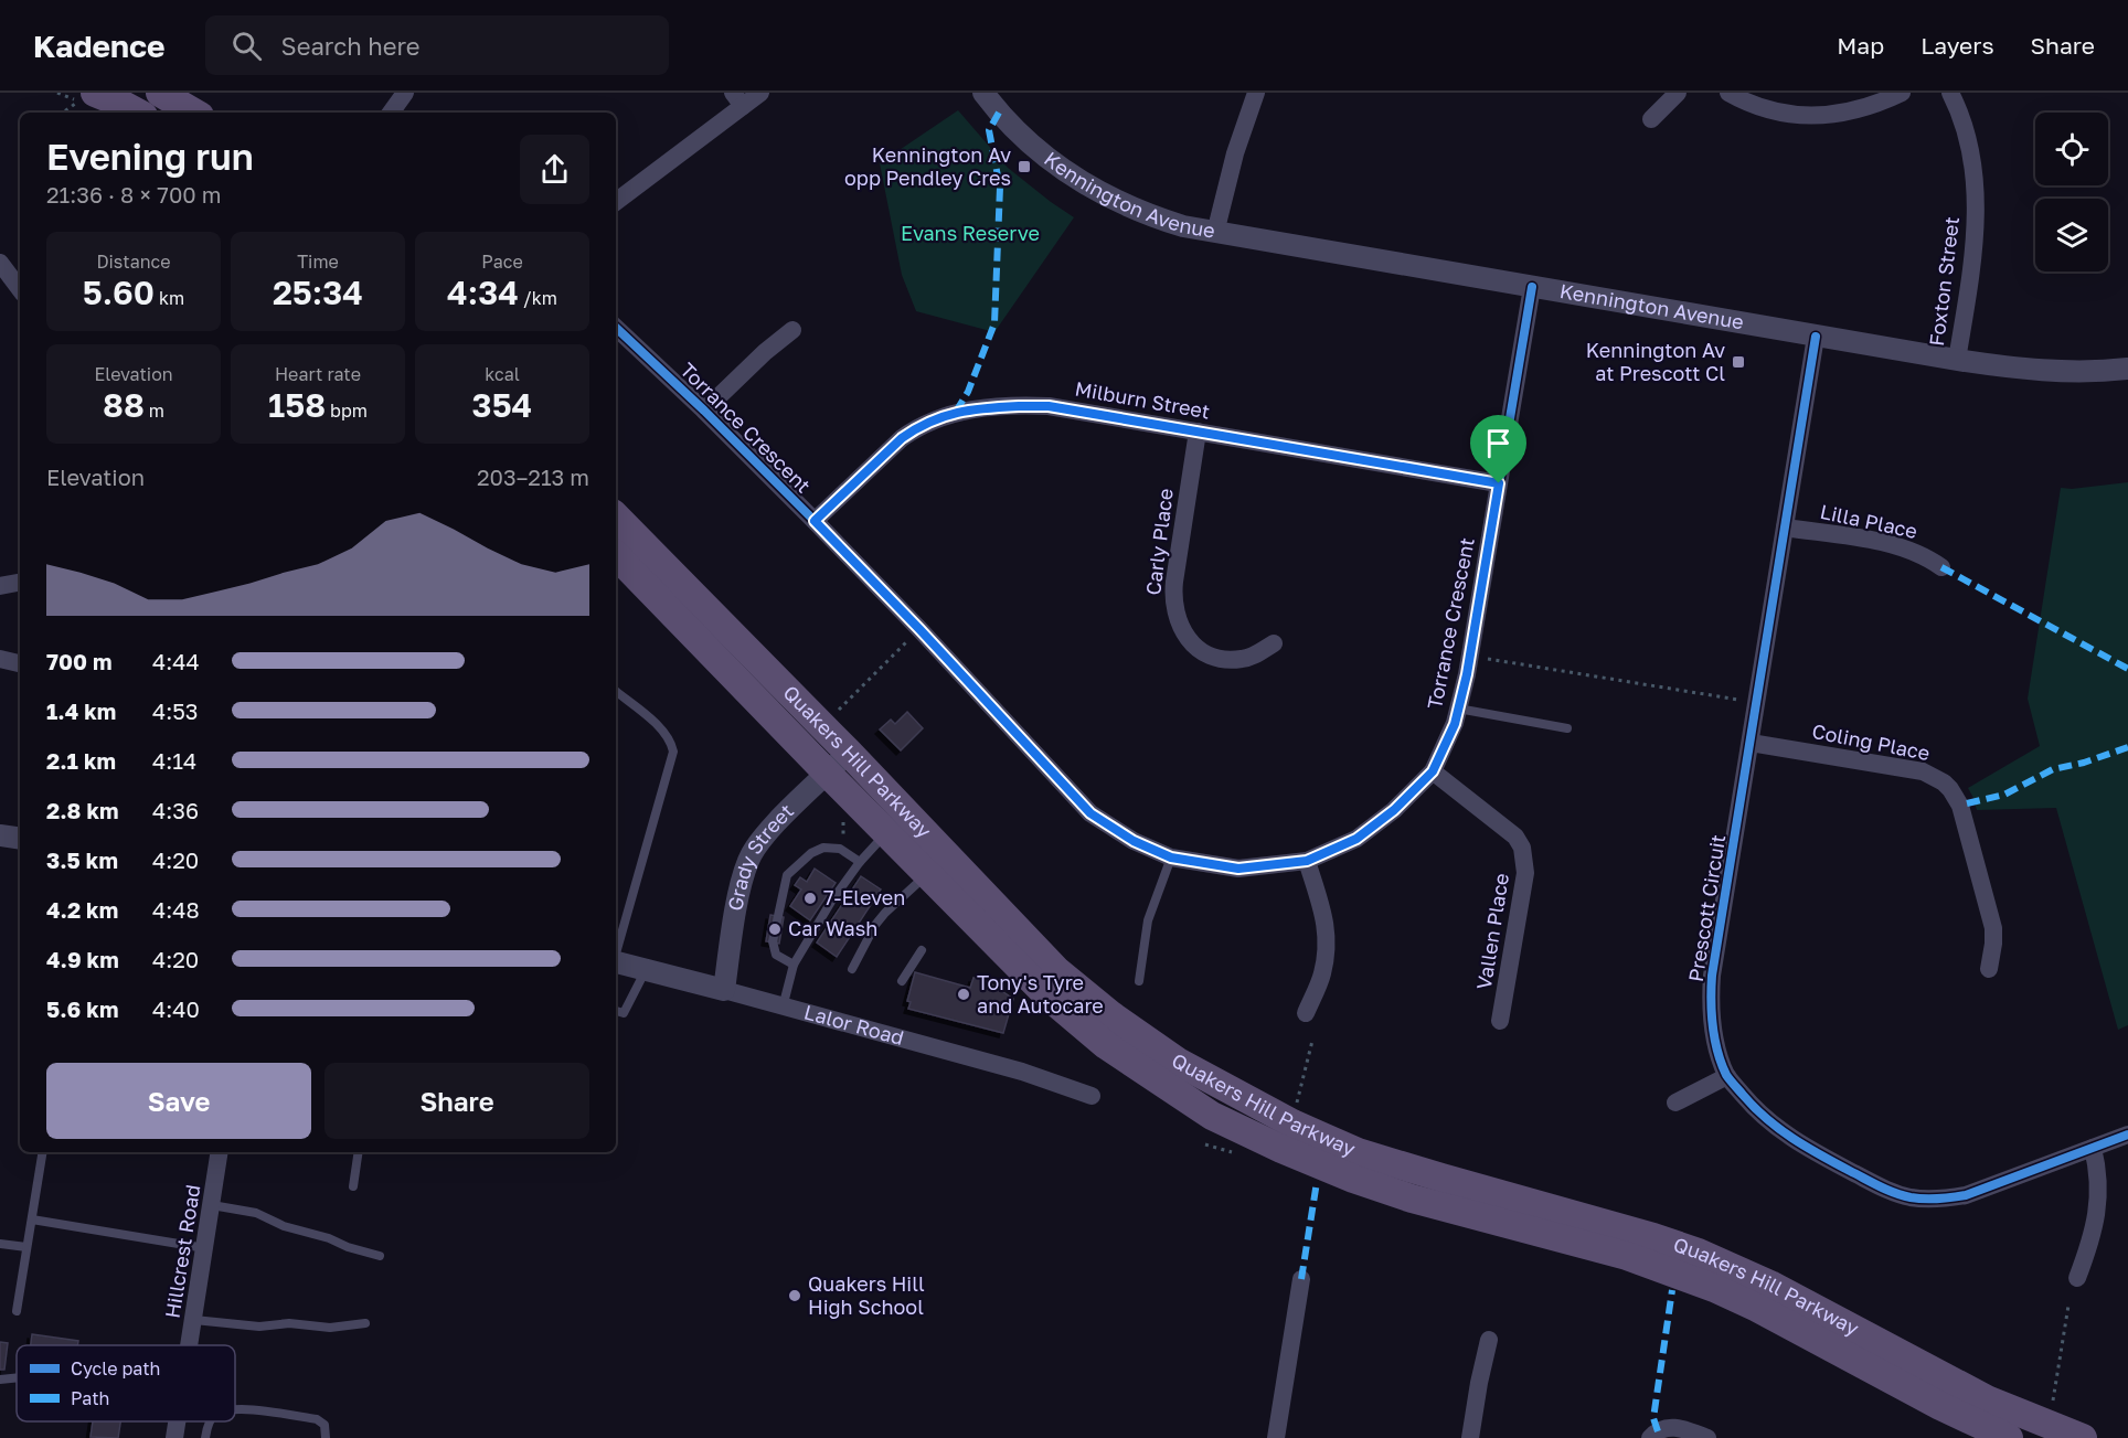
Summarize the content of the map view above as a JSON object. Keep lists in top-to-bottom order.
{
  "streets": {
    "main road": ["Quakers Hill Parkway"],
    "street": [
      "Kennington Avenue",
      "Foxton Street",
      "Milburn Street",
      "Torrance Crescent",
      "Lilla Place",
      "Carly Place",
      "Coling Place",
      "Grady Street",
      "Prescott Circuit",
      "Vallen Place",
      "Lalor Road",
      "Hillcrest Road"
    ]
  },
  "crossings": [
    ["Kennington Avenue", "Foxton Street"],
    ["Kennington Avenue", "Torrance Crescent"],
    ["Kennington Avenue", "Prescott Circuit"],
    ["Milburn Street", "Torrance Crescent"],
    ["Milburn Street", "Carly Place"],
    ["Torrance Crescent", "Vallen Place"],
    ["Lilla Place", "Prescott Circuit"],
    ["Coling Place", "Prescott Circuit"],
    ["Quakers Hill Parkway", "Grady Street"],
    ["Grady Street", "Lalor Road"]
  ],
  "parks": ["Evans Reserve"],
  "places": {
    "transit": ["Kennington Av opp Pendley Cres", "Kennington Av at Prescott Cl"],
    "other": [
      "7-Eleven",
      "Car Wash",
      "Tony's Tyre and Autocare",
      "Quakers Hill High School"
    ]
  },
  "legend": ["Cycle path", "Path"],
  "page": {
    "header": "Kadence",
    "search": "Search here",
    "nav": ["Map", "Layers", "Share"],
    "heading": ["Evening run", "21:36 · 8 × 700 m"],
    "stats": [
      ["Distance", "5.60 km"],
      ["Time", "25:34"],
      ["Pace", "4:34 /km"],
      ["Elevation", "88 m"],
      ["Heart rate", "158 bpm"],
      ["kcal", "354"]
    ],
    "chart": ["Elevation", "203–213 m"],
    "list": [
      {
        "name": "700 m",
        "note": "4:44"
      },
      {
        "name": "1.4 km",
        "note": "4:53"
      },
      {
        "name": "2.1 km",
        "note": "4:14"
      },
      {
        "name": "2.8 km",
        "note": "4:36"
      },
      {
        "name": "3.5 km",
        "note": "4:20"
      },
      {
        "name": "4.2 km",
        "note": "4:48"
      },
      {
        "name": "4.9 km",
        "note": "4:20"
      },
      {
        "name": "5.6 km",
        "note": "4:40"
      }
    ],
    "buttons": ["Save", "Share"]
  }
}
